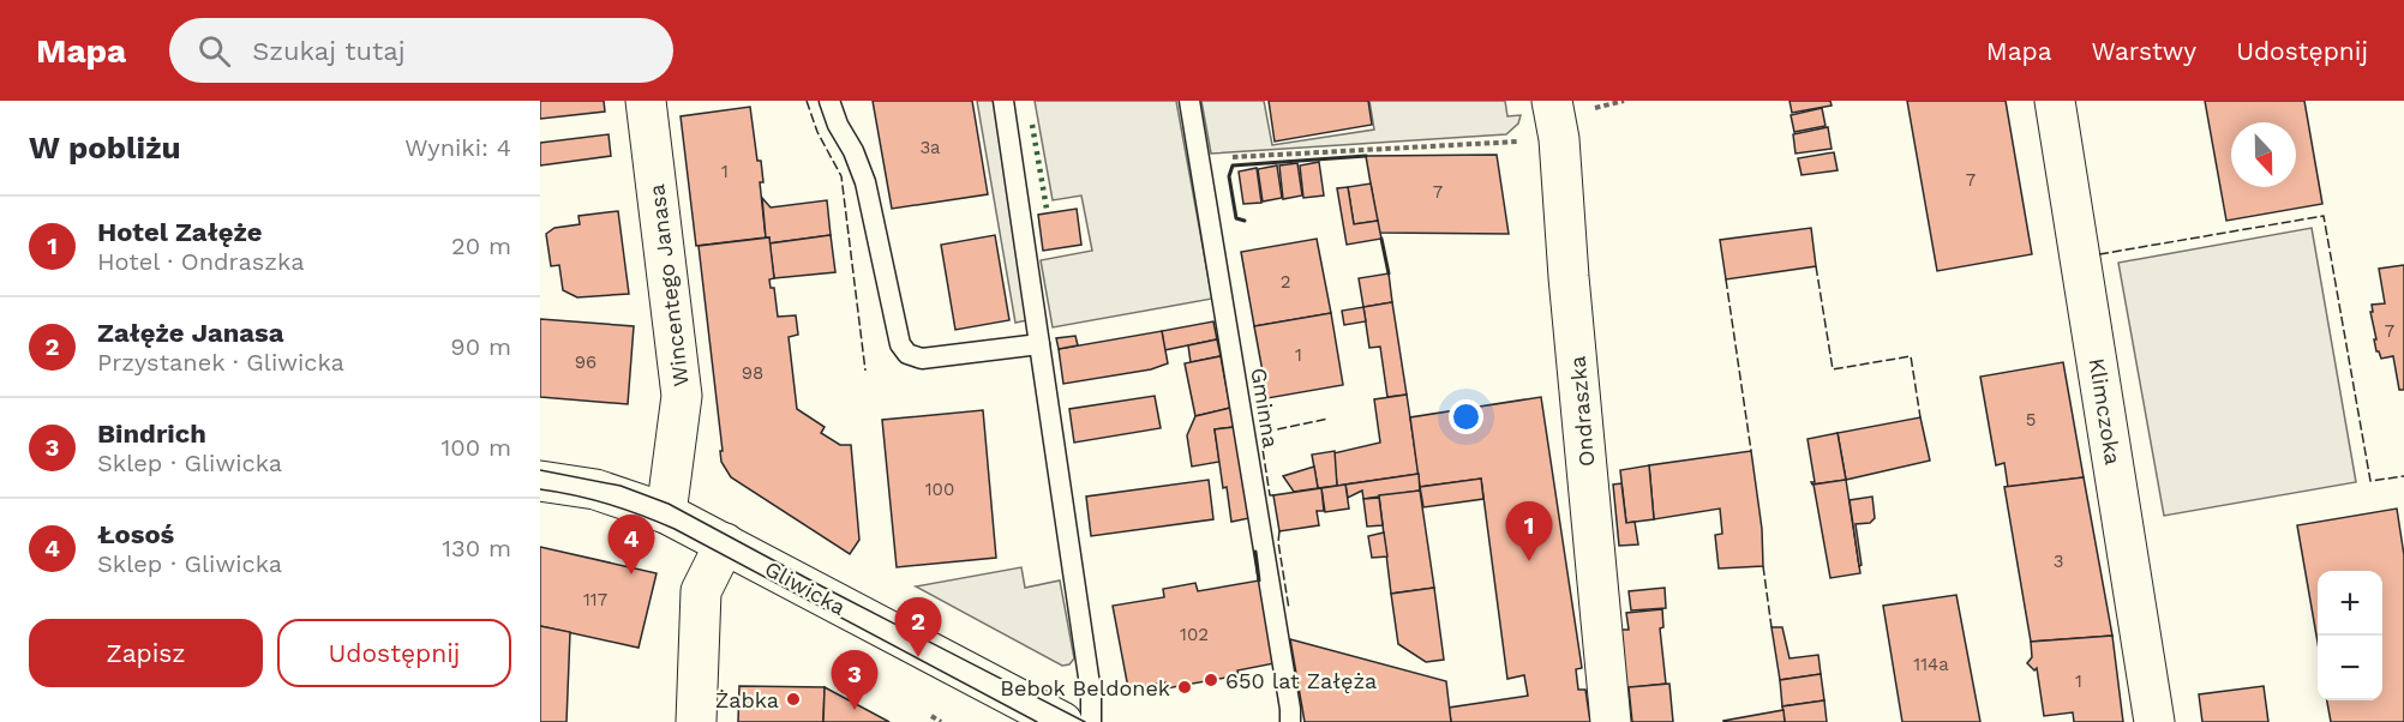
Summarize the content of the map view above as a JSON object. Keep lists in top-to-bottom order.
{
  "streets": {
    "street": [
      "Wincentego Janasa",
      "Ondraszka",
      "Klimczoka",
      "Gliwicka"
    ],
    "lane": ["Gminna"]
  },
  "crossings": [
    ["Wincentego Janasa", "Gliwicka"]
  ],
  "places": ["650 lat Załęża", "Bebok Beldonek", "Żabka"],
  "house_numbers": [
    "3a",
    "1",
    "7",
    "7",
    "2",
    "7",
    "1",
    "96",
    "98",
    "5",
    "100",
    "3",
    "117",
    "102",
    "114a",
    "1"
  ],
  "north": "bottom",
  "page": {
    "header": "Mapa",
    "search": "Szukaj tutaj",
    "nav": ["Mapa", "Warstwy", "Udostępnij"],
    "heading": ["W pobliżu", "Wyniki: 4"],
    "list": [
      {
        "mark": "1",
        "name": "Hotel Załęże",
        "note": "Hotel · Ondraszka",
        "value": "20 m"
      },
      {
        "mark": "2",
        "name": "Załęże Janasa",
        "note": "Przystanek · Gliwicka",
        "value": "90 m"
      },
      {
        "mark": "3",
        "name": "Bindrich",
        "note": "Sklep · Gliwicka",
        "value": "100 m"
      },
      {
        "mark": "4",
        "name": "Łosoś",
        "note": "Sklep · Gliwicka",
        "value": "130 m"
      }
    ],
    "pins": [
      "1",
      "4",
      "2",
      "3"
    ],
    "map_buttons": ["+", "−"],
    "buttons": ["Zapisz", "Udostępnij"]
  }
}
